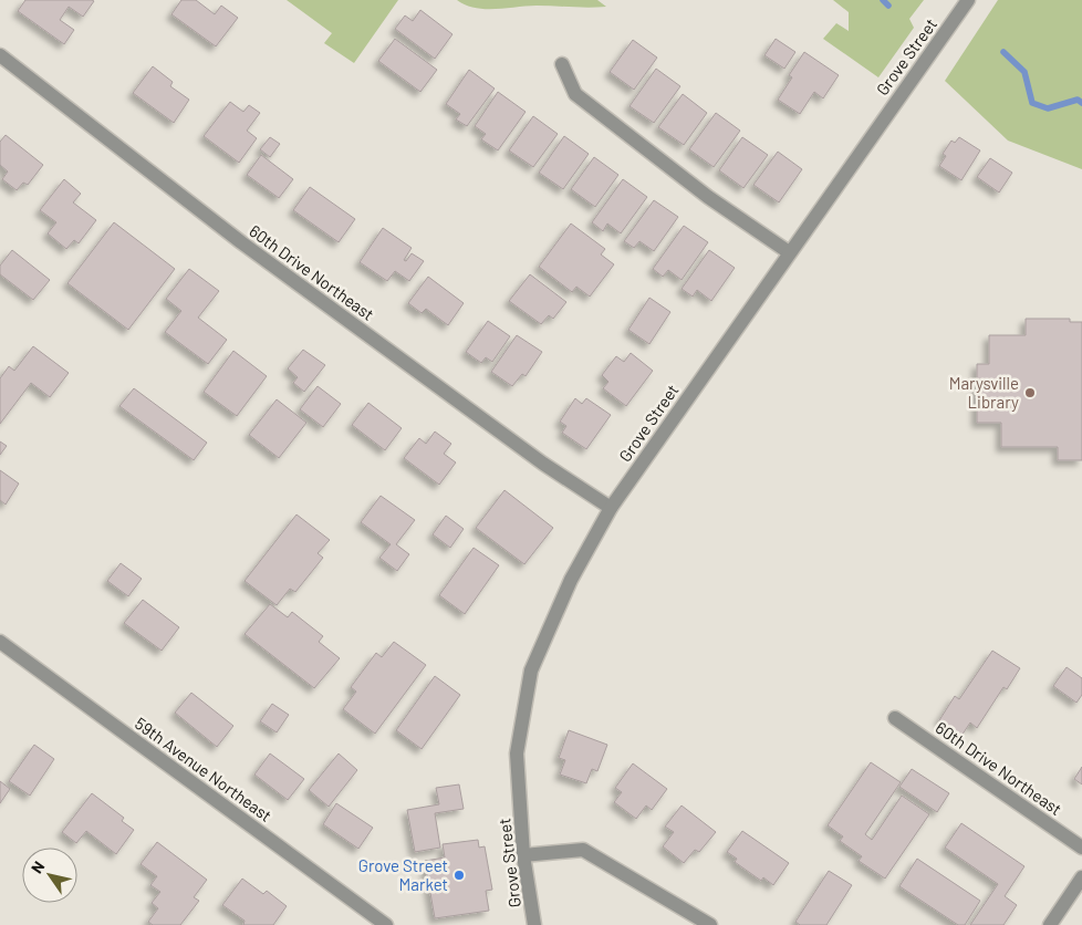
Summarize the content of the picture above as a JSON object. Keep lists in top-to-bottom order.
{
  "streets": {
    "street": ["Grove Street", "60th Drive Northeast", "59th Avenue Northeast"]
  },
  "crossings": [
    ["Grove Street", "60th Drive Northeast"]
  ],
  "places": ["Marysville Library", "Grove Street Market"],
  "north": "top left"
}
